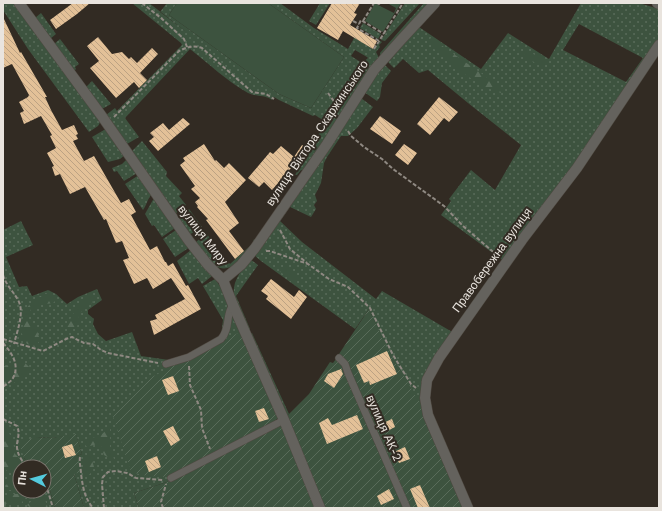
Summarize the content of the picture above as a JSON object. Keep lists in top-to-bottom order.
{
  "streets": {
    "street": ["вулиця Віктора Скаржинського", "вулиця Миру", "Правобережна вулиця"],
    "lane": ["вулиця АК-2"]
  },
  "crossings": [
    ["вулиця Віктора Скаржинського", "вулиця Миру"]
  ],
  "north": "left"
}
